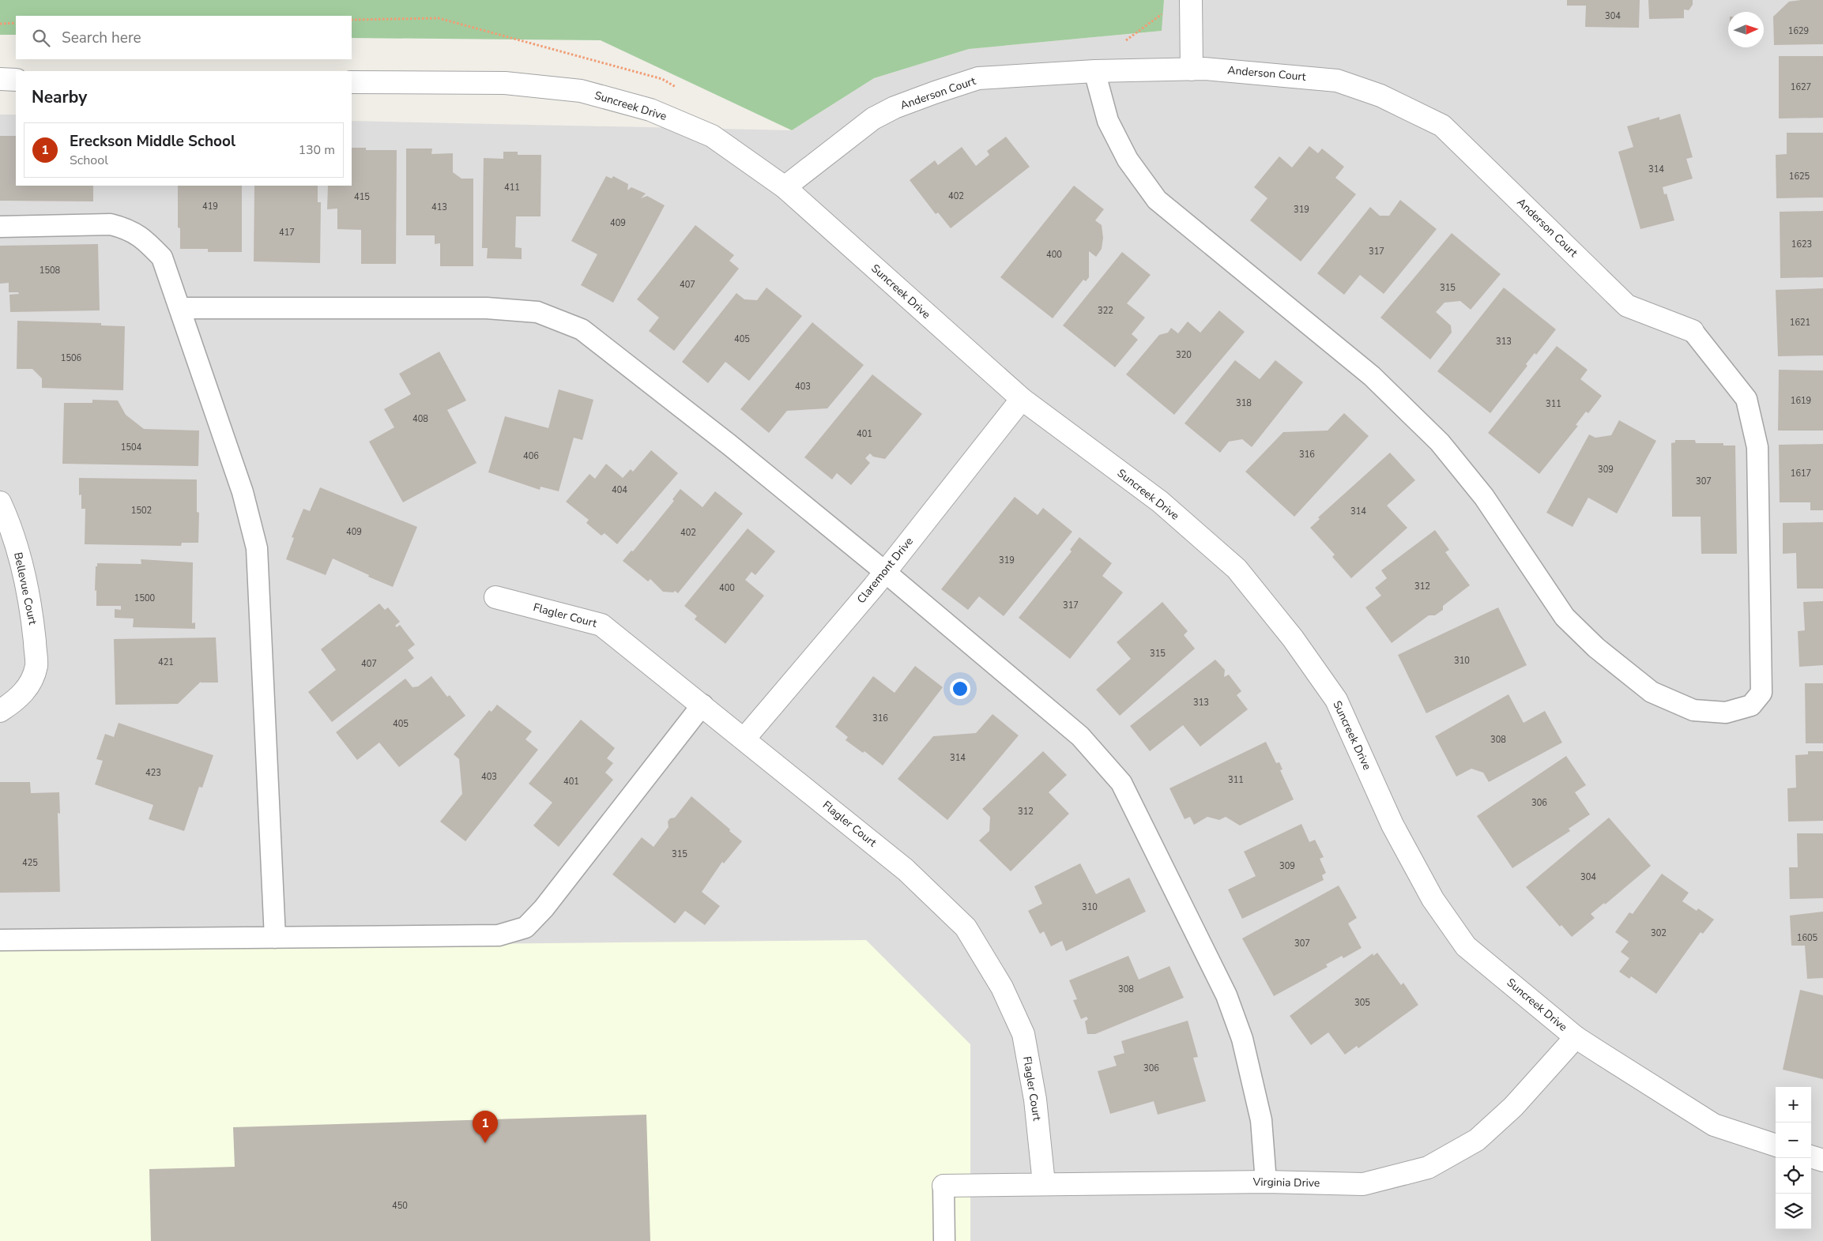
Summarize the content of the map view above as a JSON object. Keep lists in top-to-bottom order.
{
  "streets": {
    "street": [
      "Anderson Court",
      "Suncreek Drive",
      "Claremont Drive",
      "Bellevue Court",
      "Flagler Court",
      "Virginia Drive"
    ]
  },
  "crossings": [
    ["Anderson Court", "Suncreek Drive"],
    ["Suncreek Drive", "Claremont Drive"],
    ["Suncreek Drive", "Virginia Drive"],
    ["Claremont Drive", "Flagler Court"],
    ["Flagler Court", "Virginia Drive"]
  ],
  "house_numbers": [
    "304",
    "1629",
    "1627",
    "314",
    "1625",
    "411",
    "402",
    "415",
    "419",
    "413",
    "319",
    "409",
    "417",
    "1623",
    "317",
    "400",
    "1508",
    "407",
    "315",
    "322",
    "1621",
    "405",
    "313",
    "320",
    "1506",
    "403",
    "1619",
    "318",
    "311",
    "408",
    "401",
    "1504",
    "316",
    "406",
    "309",
    "1617",
    "307",
    "404",
    "1502",
    "314",
    "409",
    "402",
    "319",
    "312",
    "400",
    "1500",
    "317",
    "315",
    "310",
    "421",
    "407",
    "313",
    "316",
    "405",
    "308",
    "314",
    "423",
    "403",
    "311",
    "401",
    "306",
    "312",
    "315",
    "425",
    "309",
    "304",
    "310",
    "302",
    "1605",
    "307",
    "308",
    "305",
    "306",
    "450"
  ],
  "north": "right",
  "page": {
    "search": "Search here",
    "heading": "Nearby",
    "list": [
      {
        "mark": "1",
        "name": "Ereckson Middle School",
        "note": "School",
        "value": "130 m"
      }
    ],
    "map_buttons": ["+", "−"],
    "pins": "1"
  }
}
